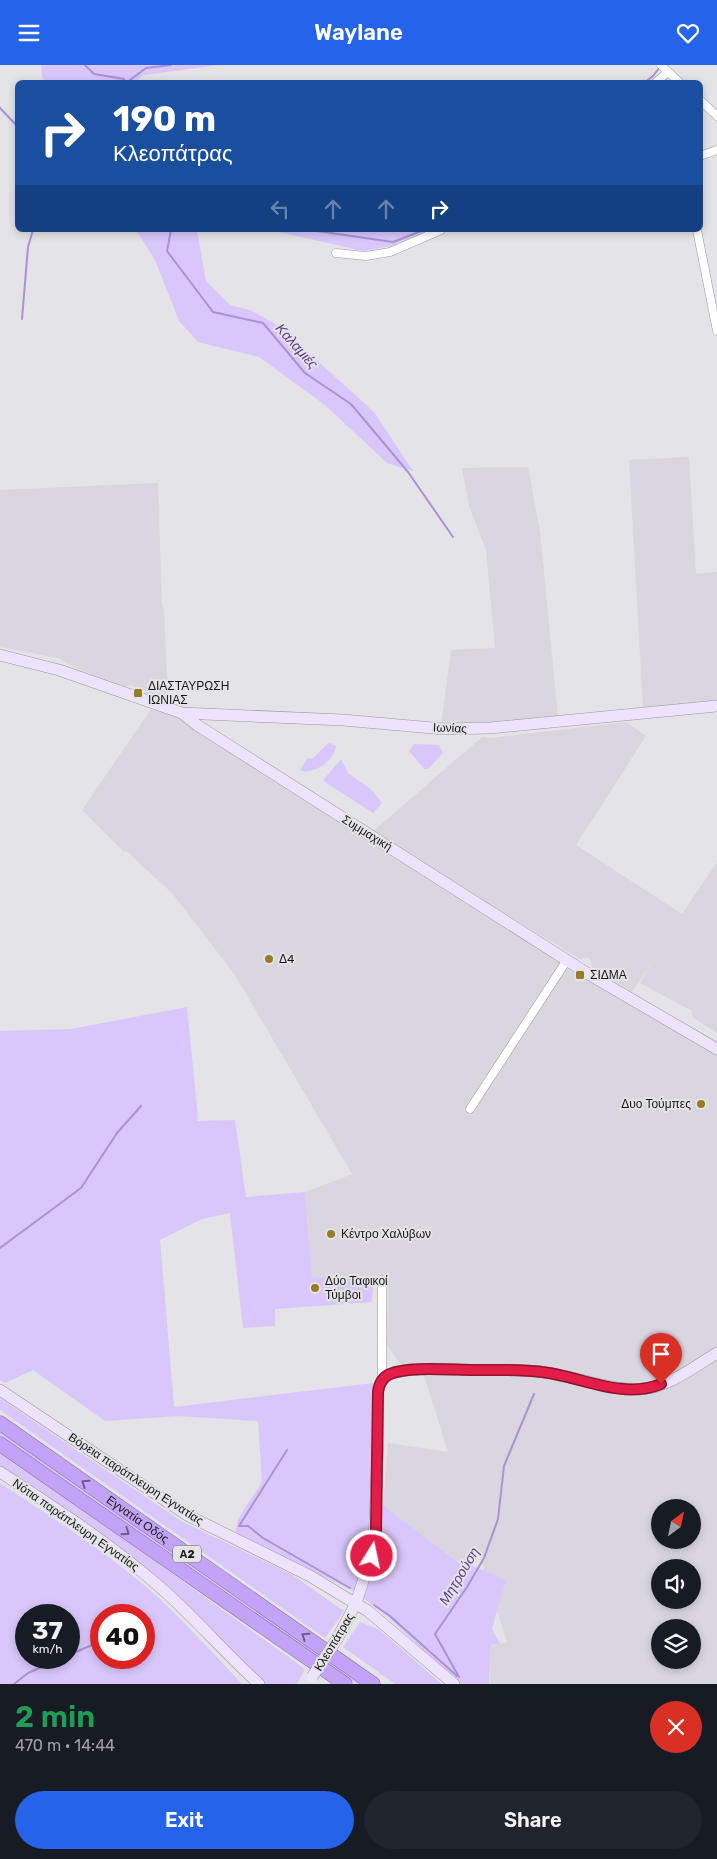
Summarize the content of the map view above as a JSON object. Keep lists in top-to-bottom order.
{
  "streets": {
    "highway": ["Εγνατία Οδός", "Α2"],
    "street": [
      "Ιωνίας",
      "Συμμαχική",
      "Βόρεια παράπλευρη Εγνατίας",
      "Νότια παράπλευρη Εγνατίας",
      "Κλεοπάτρας"
    ]
  },
  "crossings": [
    ["Ιωνίας", "Συμμαχική"],
    ["Βόρεια παράπλευρη Εγνατίας", "Κλεοπάτρας"]
  ],
  "water": ["Καλαμιές", "Μητρούση"],
  "places": {
    "transit": ["ΔΙΑΣΤΑΥΡΩΣΗ ΙΩΝΙΑΣ", "ΣΙΔΜΑ"],
    "other": [
      "Δ4",
      "Δυο Τούμπες",
      "Κέντρο Χαλύβων",
      "Δύο Ταφικοί Τύμβοι"
    ]
  },
  "north": "top right",
  "page": {
    "header": "Waylane",
    "turn": ["190 m", "Κλεοπάτρας"],
    "speed": "37 km/h",
    "limit": "40",
    "heading": ["2 min", "470 m · 14:44"],
    "buttons": ["Exit", "Share"]
  }
}
